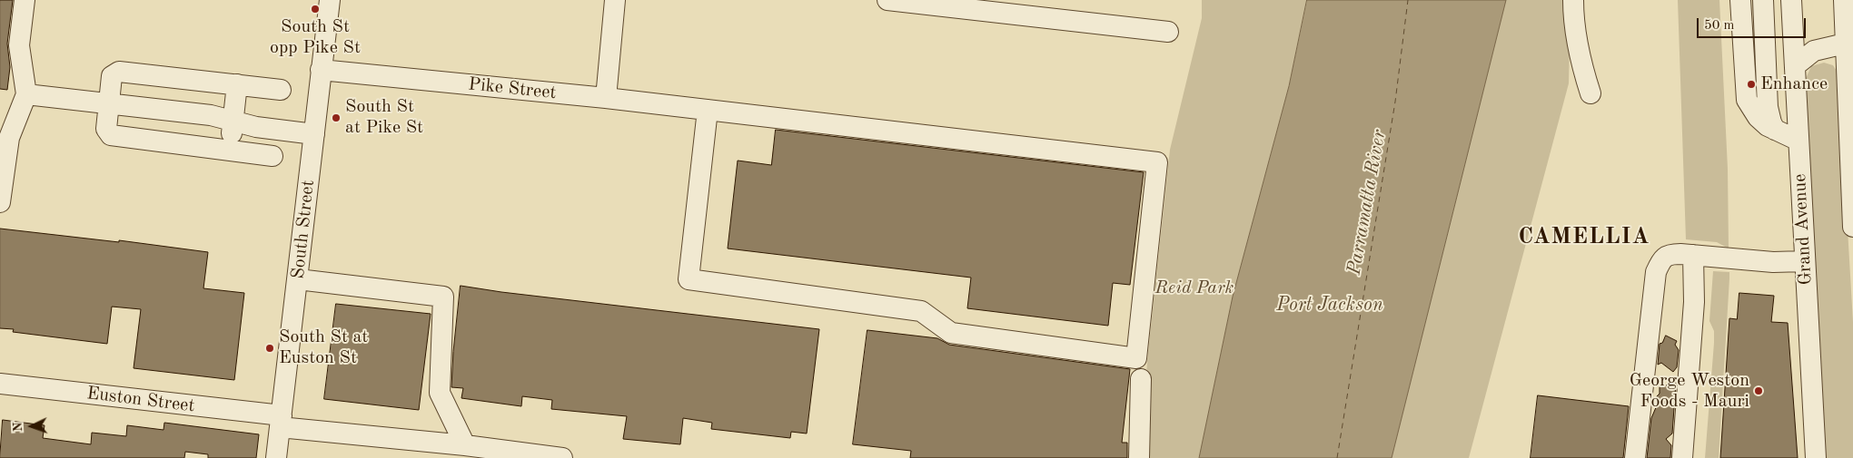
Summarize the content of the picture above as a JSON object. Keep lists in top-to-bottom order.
{
  "streets": {
    "street": [
      "Pike Street",
      "South Street",
      "Grand Avenue",
      "Euston Street"
    ]
  },
  "crossings": [
    ["Pike Street", "South Street"],
    ["South Street", "Euston Street"]
  ],
  "districts": ["CAMELLIA"],
  "water": ["Parramatta River", "Port Jackson"],
  "parks": ["Reid Park"],
  "places": [
    "South St opp Pike St",
    "Enhance",
    "South St at Pike St",
    "South St at Euston St",
    "George Weston Foods - Mauri"
  ],
  "scale_bar": "50 m",
  "north": "left"
}
